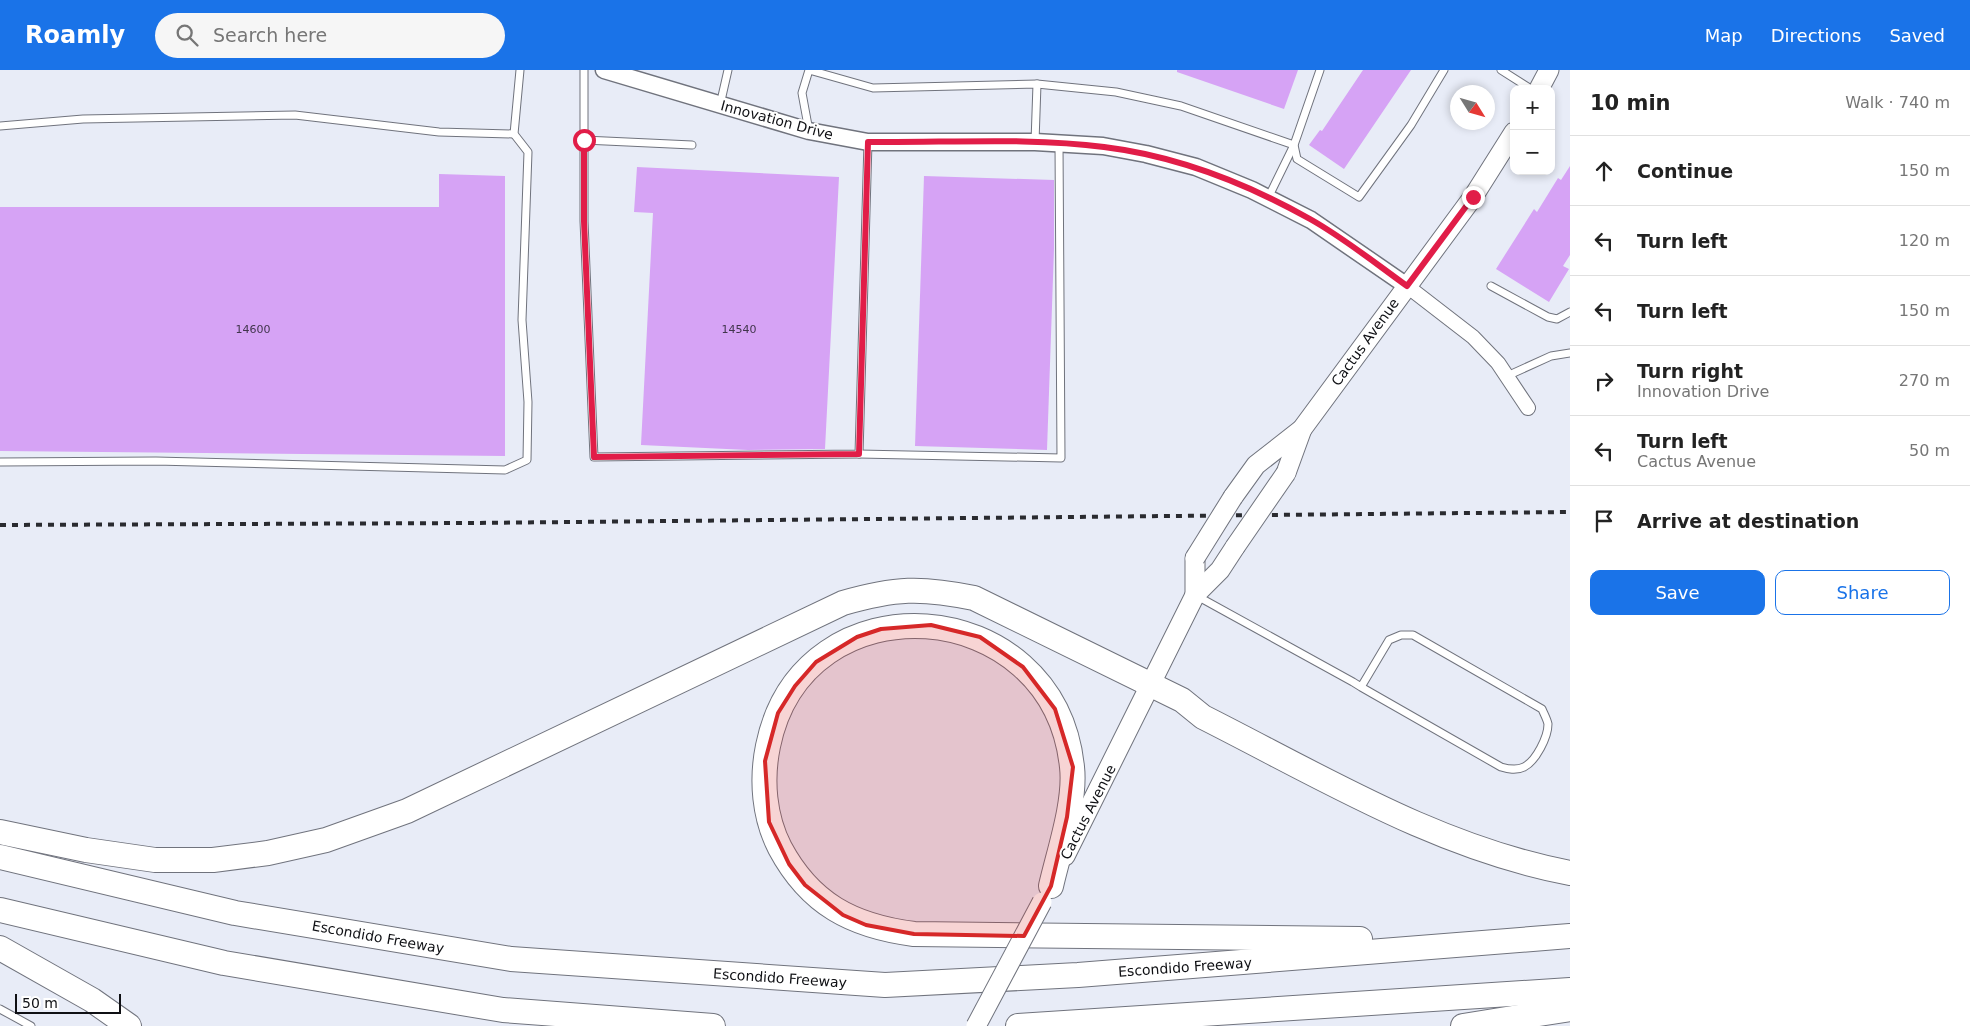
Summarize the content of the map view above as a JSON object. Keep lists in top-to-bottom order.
{
  "streets": {
    "highway": ["Escondido Freeway"],
    "main road": ["Cactus Avenue"],
    "street": ["Innovation Drive"]
  },
  "crossings": [
    ["Innovation Drive", "Cactus Avenue"]
  ],
  "house_numbers": ["14600", "14540"],
  "scale_bar": "50 m",
  "north": "bottom right",
  "page": {
    "header": "Roamly",
    "search": "Search here",
    "nav": ["Map", "Directions", "Saved"],
    "heading": ["10 min", "Walk · 740 m"],
    "map_buttons": ["+", "−"],
    "list": [
      ["Continue", "150 m"],
      ["Turn left", "120 m"],
      ["Turn left", "150 m"],
      ["Turn right", "Innovation Drive", "270 m"],
      ["Turn left", "Cactus Avenue", "50 m"],
      "Arrive at destination"
    ],
    "buttons": ["Save", "Share"],
    "scale": "50 m"
  }
}
